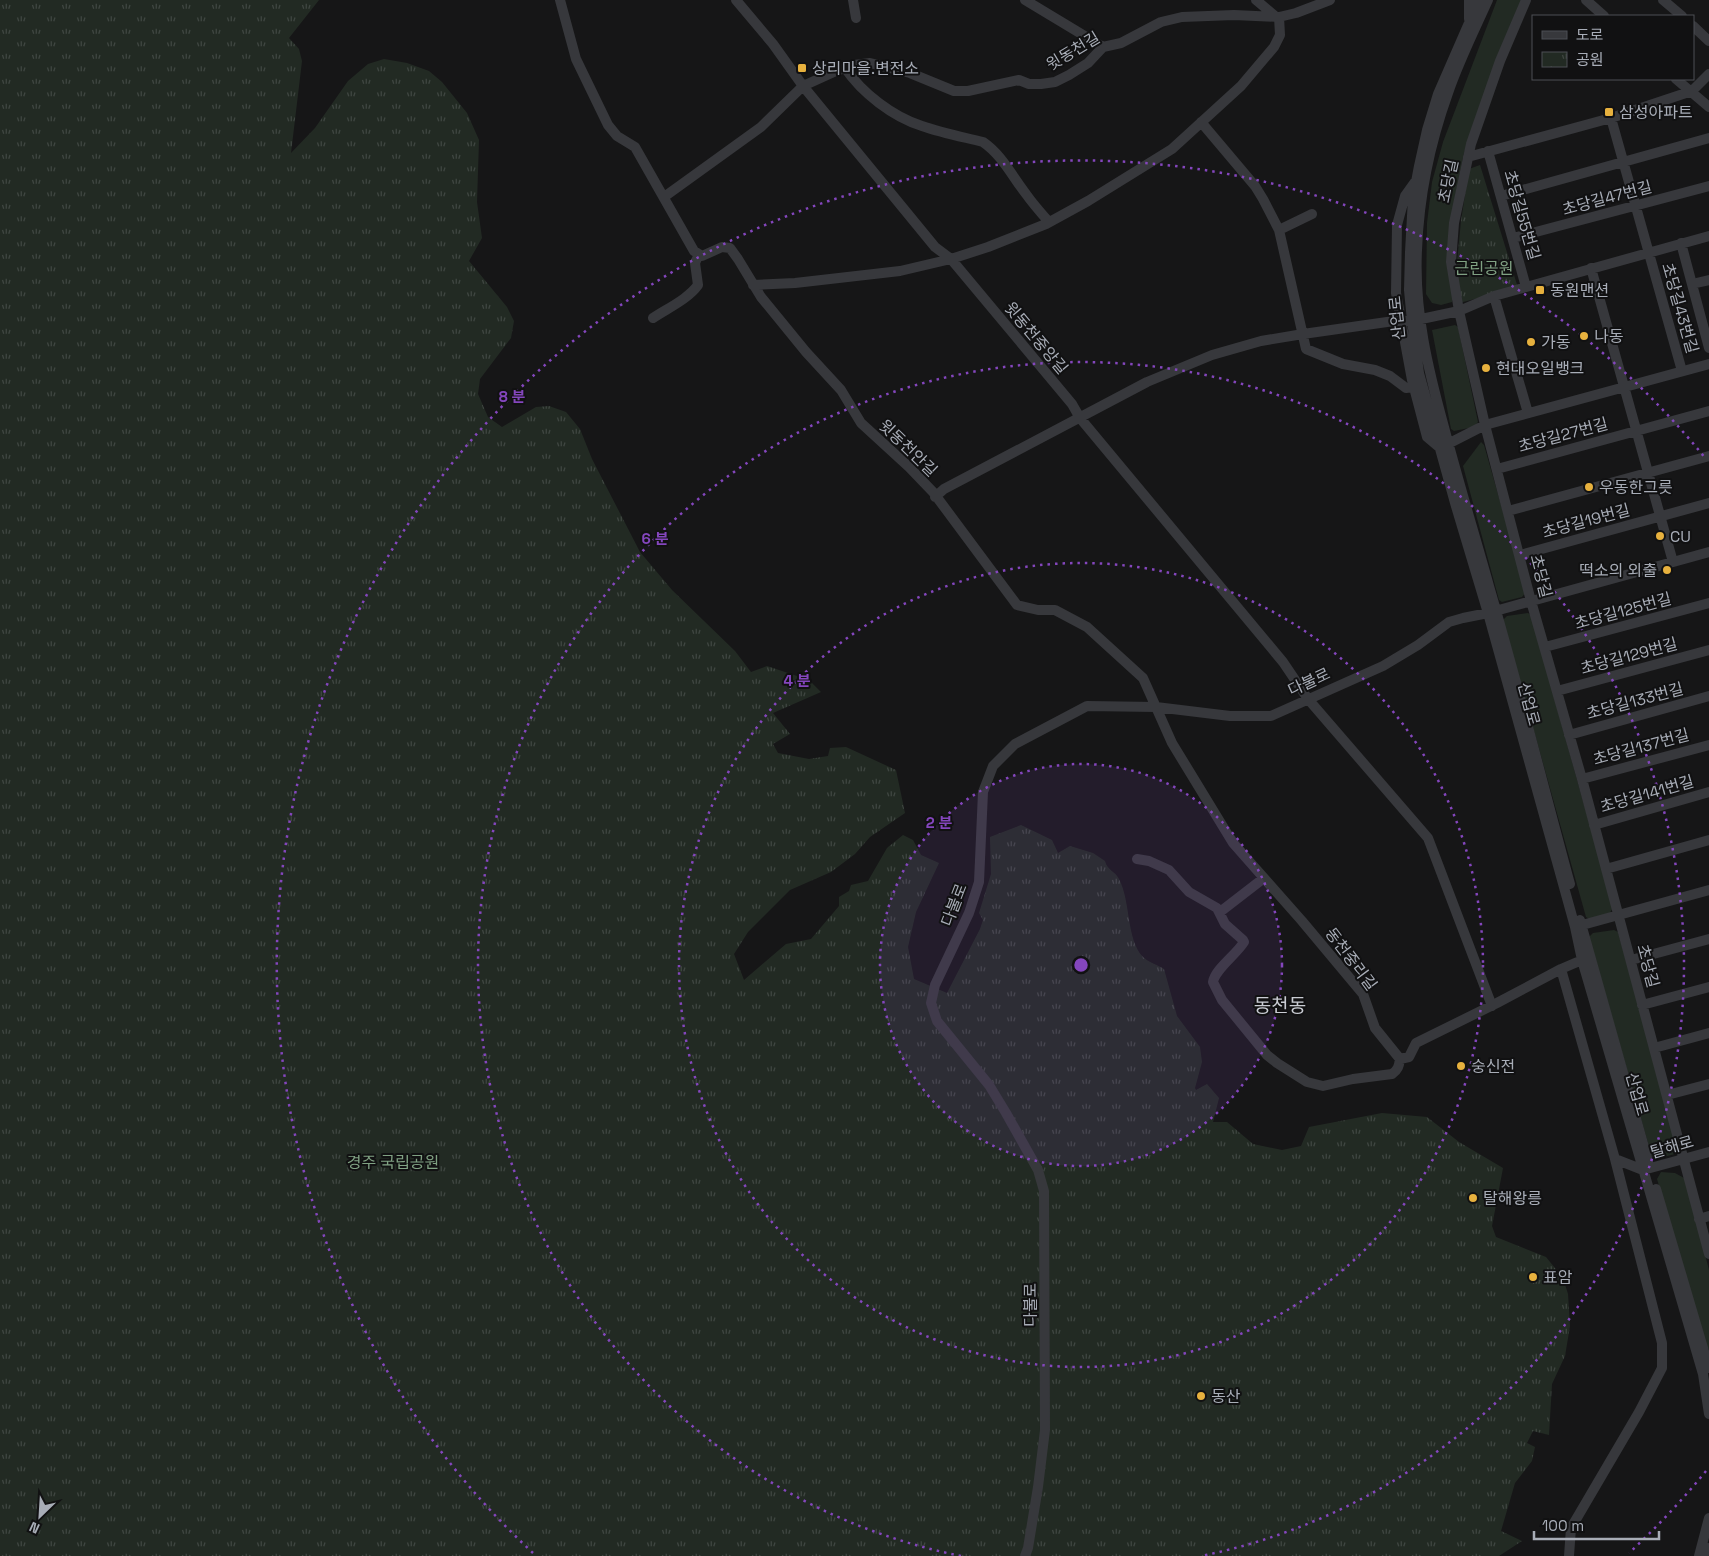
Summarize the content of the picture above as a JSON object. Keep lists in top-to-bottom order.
{
  "streets": {
    "street": [
      "윗동천길",
      "초당길",
      "초당길47번길",
      "초당길55번길",
      "초당길43번길",
      "산업로",
      "윗동천중앙길",
      "초당길27번길",
      "윗동천안길",
      "초당길19번길",
      "초당길125번길",
      "초당길129번길",
      "다불로",
      "초당길133번길",
      "초당길137번길",
      "초당길141번길",
      "동천중리길",
      "탈해로"
    ]
  },
  "crossings": [
    ["윗동천길", "윗동천중앙길"],
    ["초당길", "초당길55번길"],
    ["초당길", "초당길43번길"],
    ["초당길", "초당길27번길"],
    ["초당길", "초당길19번길"],
    ["초당길", "초당길125번길"],
    ["초당길", "초당길129번길"],
    ["초당길", "다불로"],
    ["초당길", "초당길133번길"],
    ["초당길", "초당길137번길"],
    ["초당길", "초당길141번길"],
    ["초당길", "탈해로"],
    ["초당길47번길", "초당길55번길"],
    ["초당길55번길", "초당길43번길"],
    ["초당길43번길", "산업로"],
    ["초당길43번길", "윗동천중앙길"],
    ["초당길43번길", "윗동천안길"],
    ["산업로", "다불로"],
    ["산업로", "탈해로"],
    ["윗동천중앙길", "다불로"],
    ["윗동천안길", "다불로"],
    ["윗동천안길", "동천중리길"],
    ["다불로", "동천중리길"]
  ],
  "districts": ["동천동"],
  "parks": ["근린공원", "경주 국립공원"],
  "places": {
    "transit": ["상리마을.변전소", "삼성아파트", "동원맨션"],
    "other": [
      "나동",
      "가동",
      "현대오일뱅크",
      "우동한그릇",
      "CU",
      "떡소의 외출",
      "숭신전",
      "탈해왕릉",
      "표암",
      "동산"
    ]
  },
  "legend": ["도로", "공원"],
  "scale_bar": "100 m",
  "north": "bottom left",
  "rings": [
    "8 분",
    "6 분",
    "4 분",
    "2 분"
  ]
}
